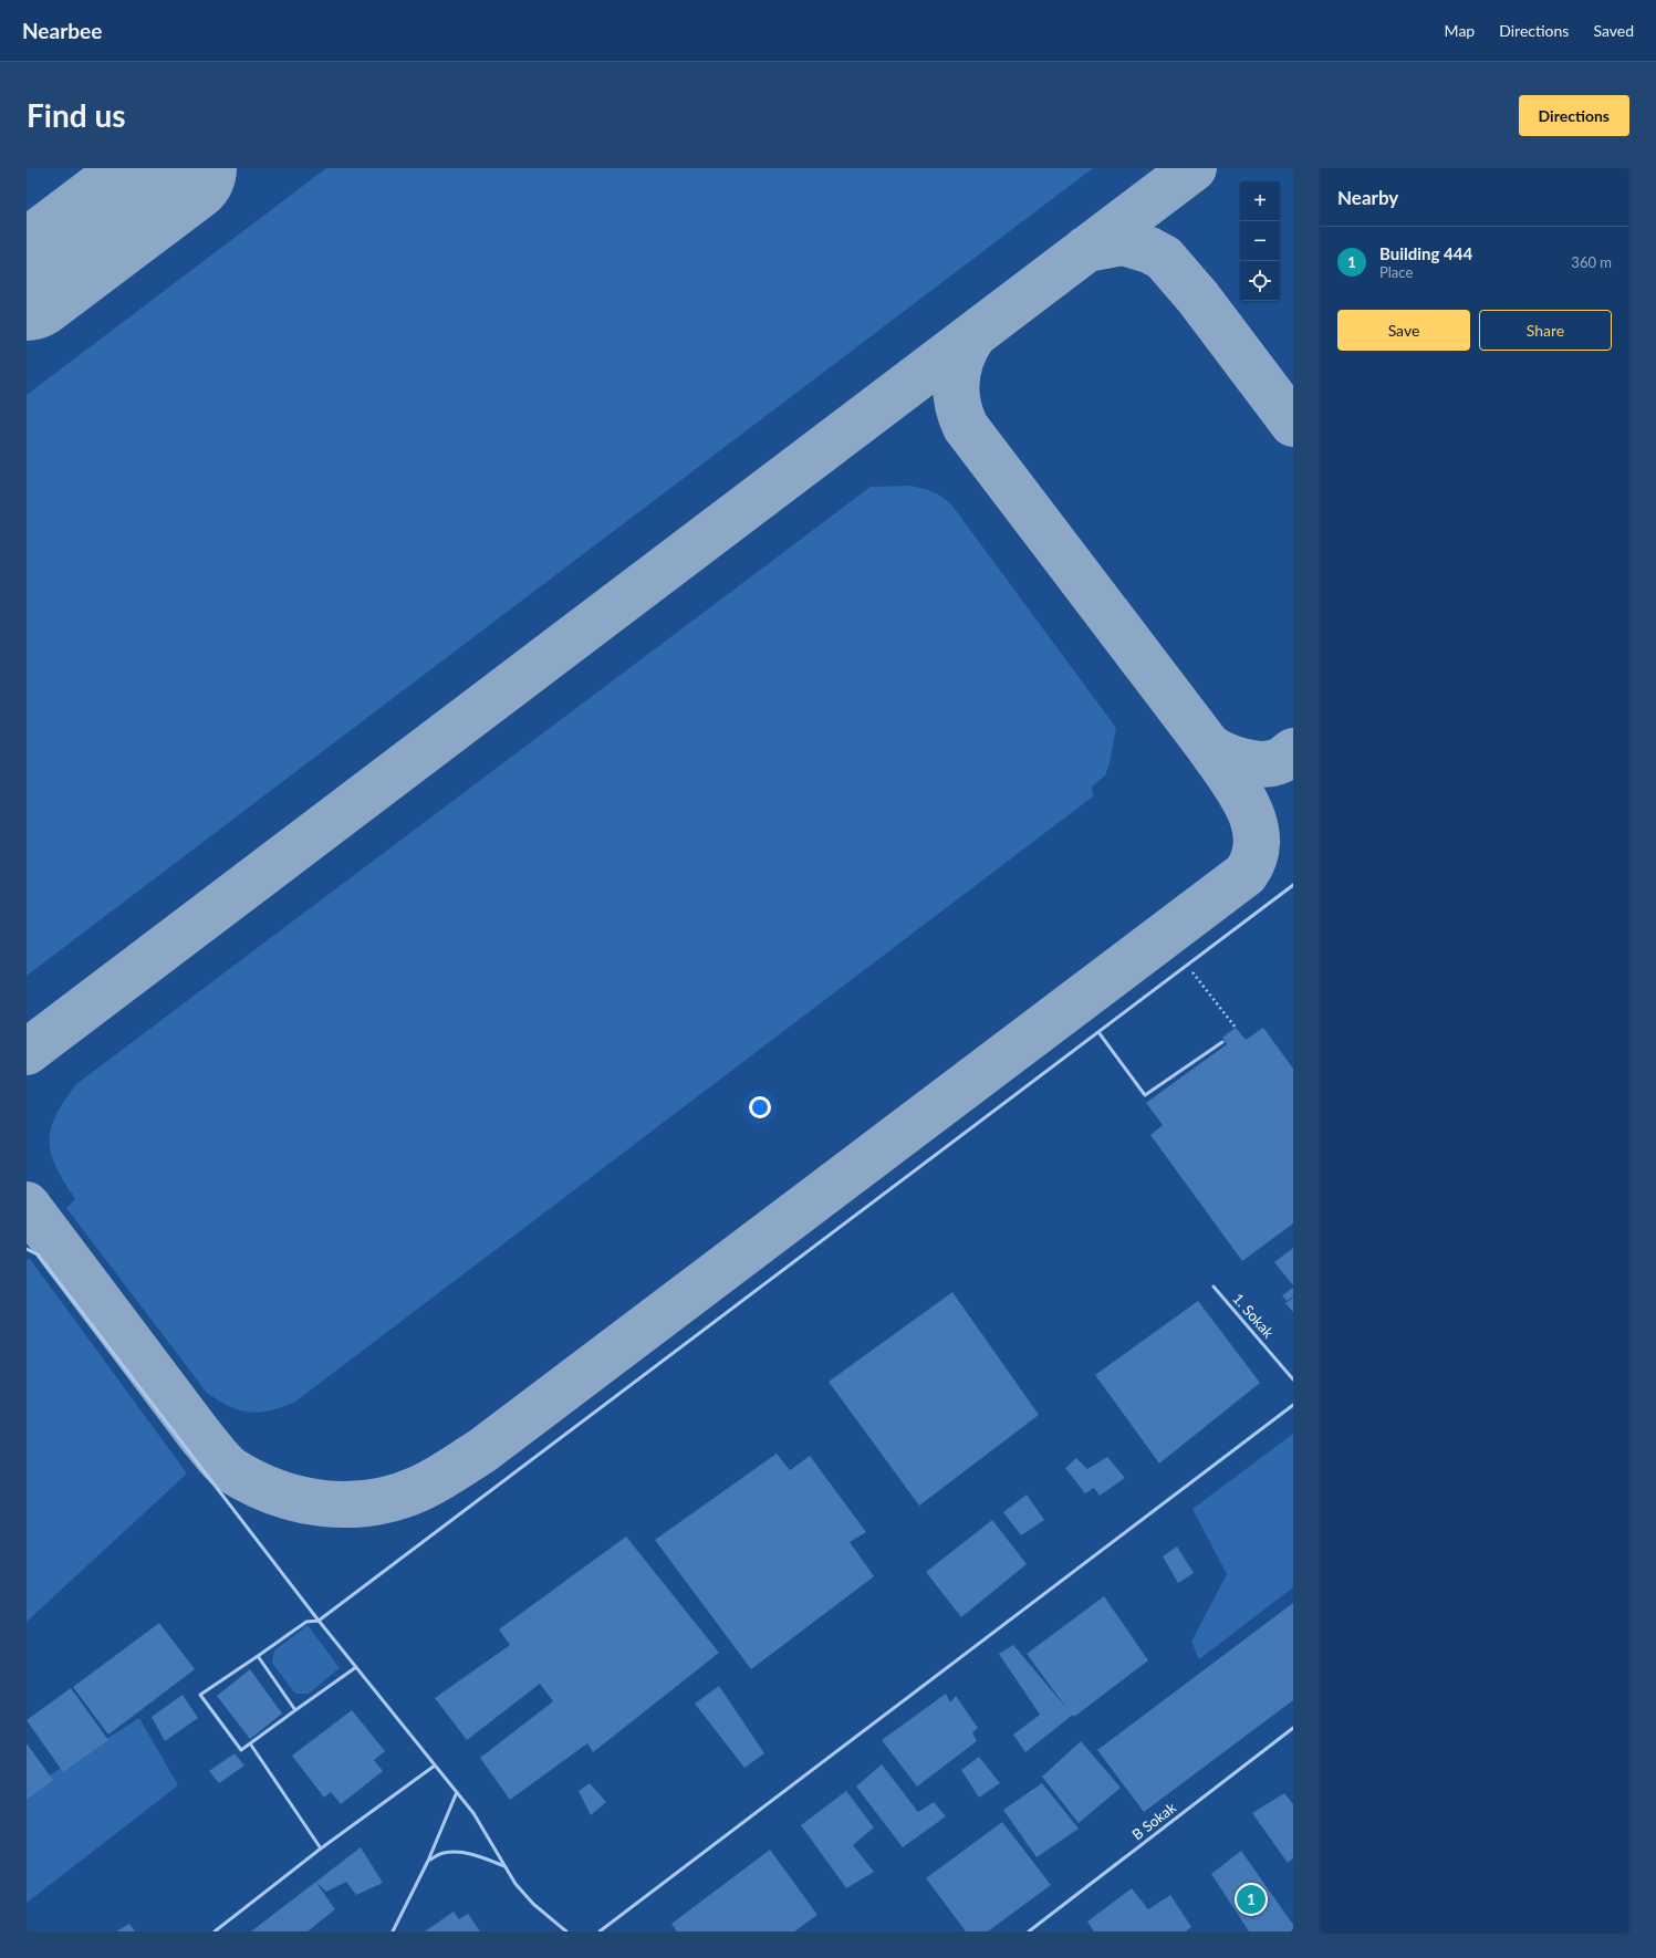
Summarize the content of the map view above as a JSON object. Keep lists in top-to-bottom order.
{
  "streets": {
    "lane": ["1. Sokak", "B Sokak"]
  },
  "page": {
    "header": "Nearbee",
    "nav": ["Map", "Directions", "Saved"],
    "buttons": [
      "Directions",
      ["Save", "Share"]
    ],
    "title": "Find us",
    "heading": "Nearby",
    "map_buttons": ["+", "−"],
    "list": [
      {
        "mark": "1",
        "name": "Building 444",
        "note": "Place",
        "value": "360 m"
      }
    ],
    "pins": "1"
  }
}
